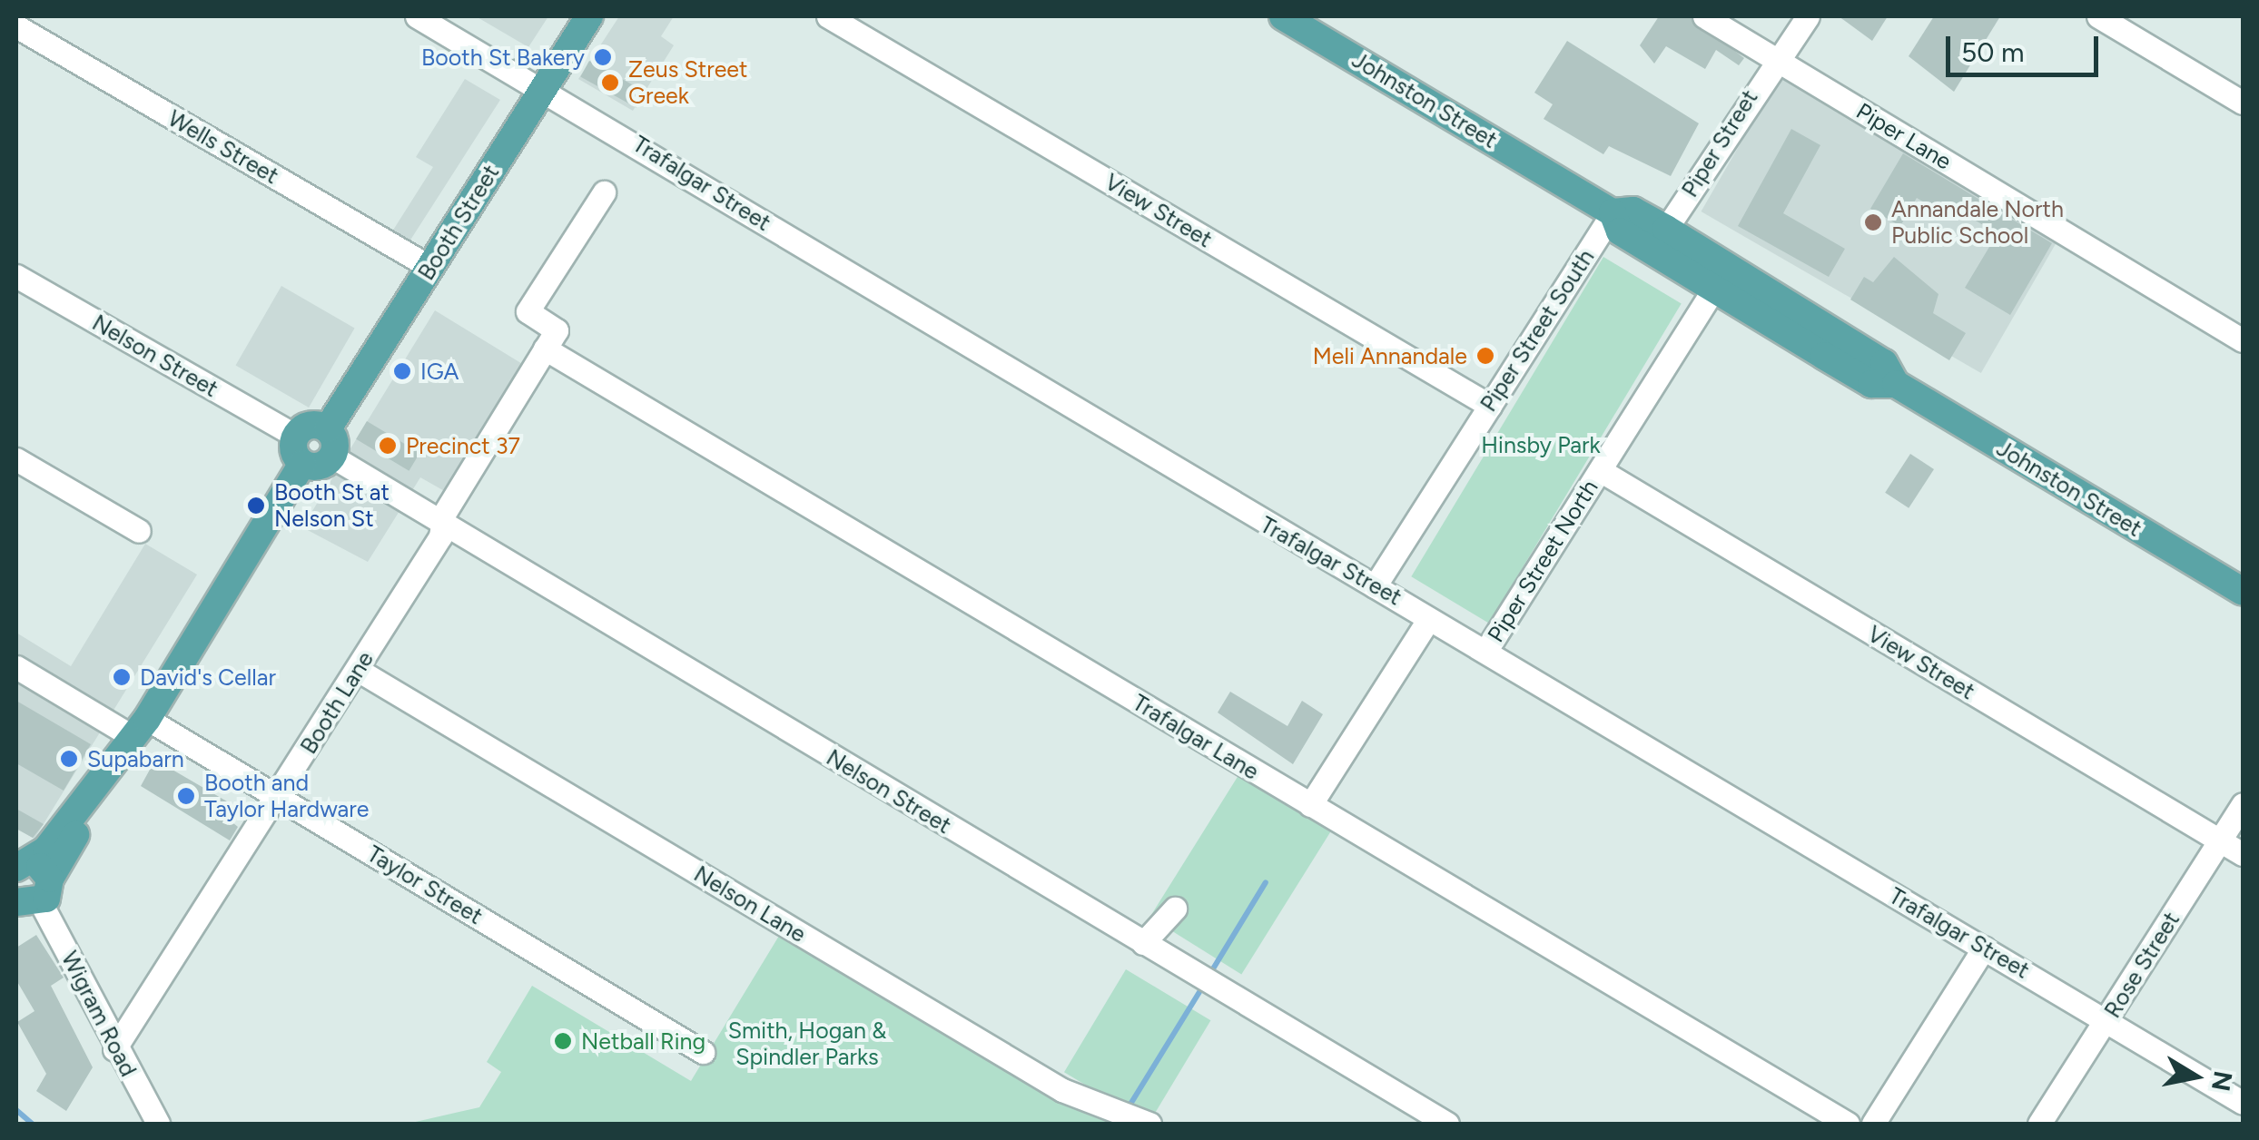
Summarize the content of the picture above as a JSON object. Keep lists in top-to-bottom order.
{
  "streets": {
    "main road": ["Johnston Street", "Booth Street"],
    "street": [
      "Piper Lane",
      "Piper Street",
      "Wells Street",
      "Trafalgar Street",
      "View Street",
      "Piper Street South",
      "Nelson Street",
      "Piper Street North",
      "Booth Lane",
      "Trafalgar Lane",
      "Taylor Street",
      "Nelson Lane",
      "Rose Street",
      "Wigram Road"
    ]
  },
  "crossings": [
    ["Johnston Street", "Piper Street"],
    ["Johnston Street", "Piper Street South"],
    ["Johnston Street", "Piper Street North"],
    ["Piper Lane", "Piper Street"],
    ["Wells Street", "Booth Street"],
    ["Trafalgar Street", "Booth Street"],
    ["Trafalgar Street", "Piper Street South"],
    ["Trafalgar Street", "Piper Street North"],
    ["Trafalgar Street", "Rose Street"],
    ["View Street", "Piper Street South"],
    ["View Street", "Piper Street North"],
    ["View Street", "Rose Street"],
    ["Booth Street", "Nelson Street"],
    ["Nelson Street", "Booth Lane"],
    ["Booth Lane", "Trafalgar Lane"],
    ["Booth Lane", "Taylor Street"],
    ["Booth Lane", "Nelson Lane"],
    ["Booth Lane", "Wigram Road"]
  ],
  "parks": ["Hinsby Park", "Smith, Hogan & Spindler Parks"],
  "places": [
    "Booth St Bakery",
    "Zeus Street Greek",
    "Annandale North Public School",
    "Meli Annandale",
    "IGA",
    "Precinct 37",
    "Booth St at Nelson St",
    "David's Cellar",
    "Supabarn",
    "Booth and Taylor Hardware",
    "Netball Ring"
  ],
  "scale_bar": "50 m",
  "north": "right"
}
